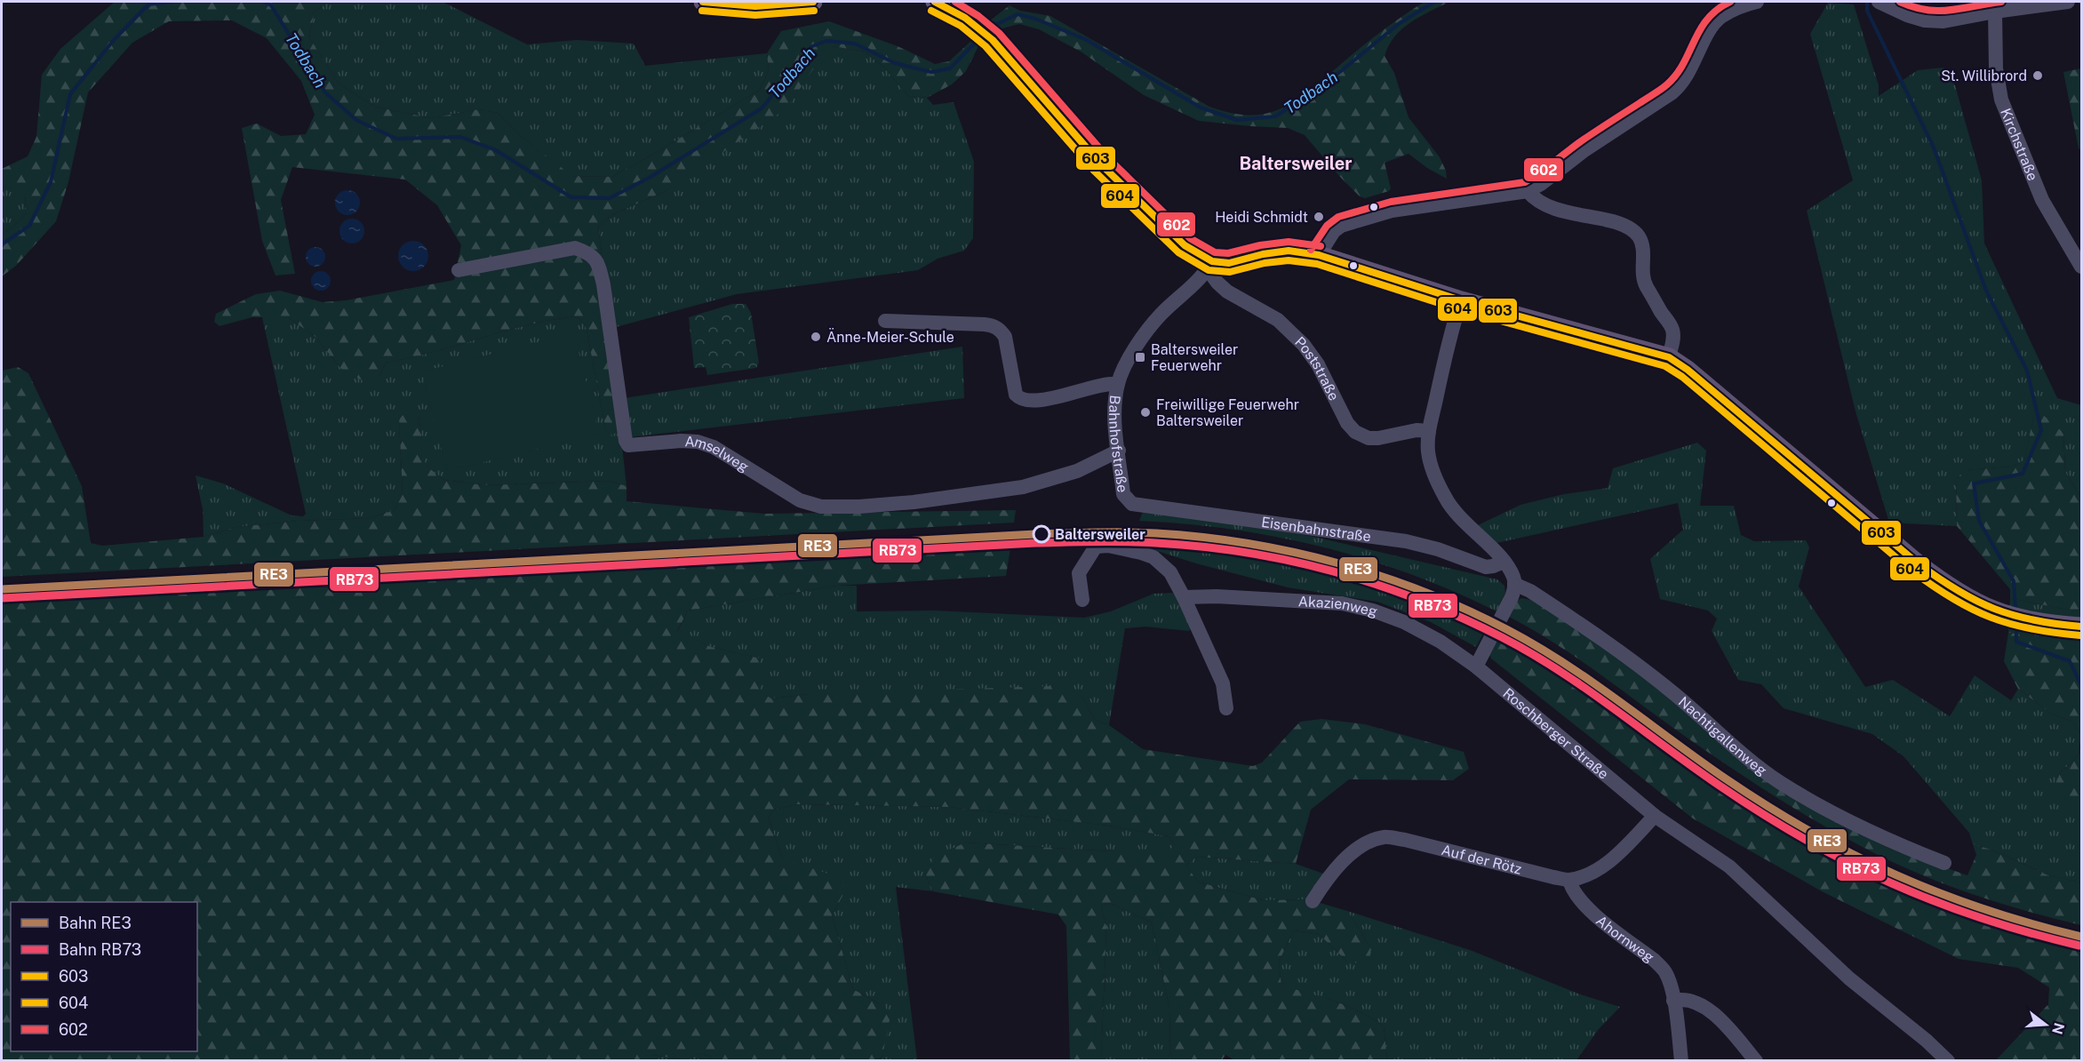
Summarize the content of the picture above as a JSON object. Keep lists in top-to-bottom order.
{
  "streets": {
    "street": [
      "Kirchstraße",
      "Poststraße",
      "Bahnhofstraße",
      "Amselweg",
      "Eisenbahnstraße",
      "Akazienweg",
      "Roschberger Straße",
      "Nachtigallenweg",
      "Auf der Rötz",
      "Ahornweg"
    ]
  },
  "crossings": [
    ["Poststraße", "Bahnhofstraße"],
    ["Bahnhofstraße", "Amselweg"],
    ["Bahnhofstraße", "Eisenbahnstraße"],
    ["Akazienweg", "Roschberger Straße"],
    ["Auf der Rötz", "Ahornweg"]
  ],
  "districts": ["Baltersweiler"],
  "water": ["Todbach"],
  "places": {
    "other": [
      "St. Willibrord",
      "Heidi Schmidt",
      "Änne-Meier-Schule",
      "Freiwillige Feuerwehr Baltersweiler",
      "Baltersweiler"
    ],
    "transit": ["Baltersweiler Feuerwehr"]
  },
  "lines": [
    "transit line 603",
    "transit line 602",
    "transit line 604",
    "rail line RE3",
    "rail line RB73"
  ],
  "legend": [
    "Bahn RE3",
    "Bahn RB73",
    "603",
    "604",
    "602"
  ],
  "north": "right"
}
